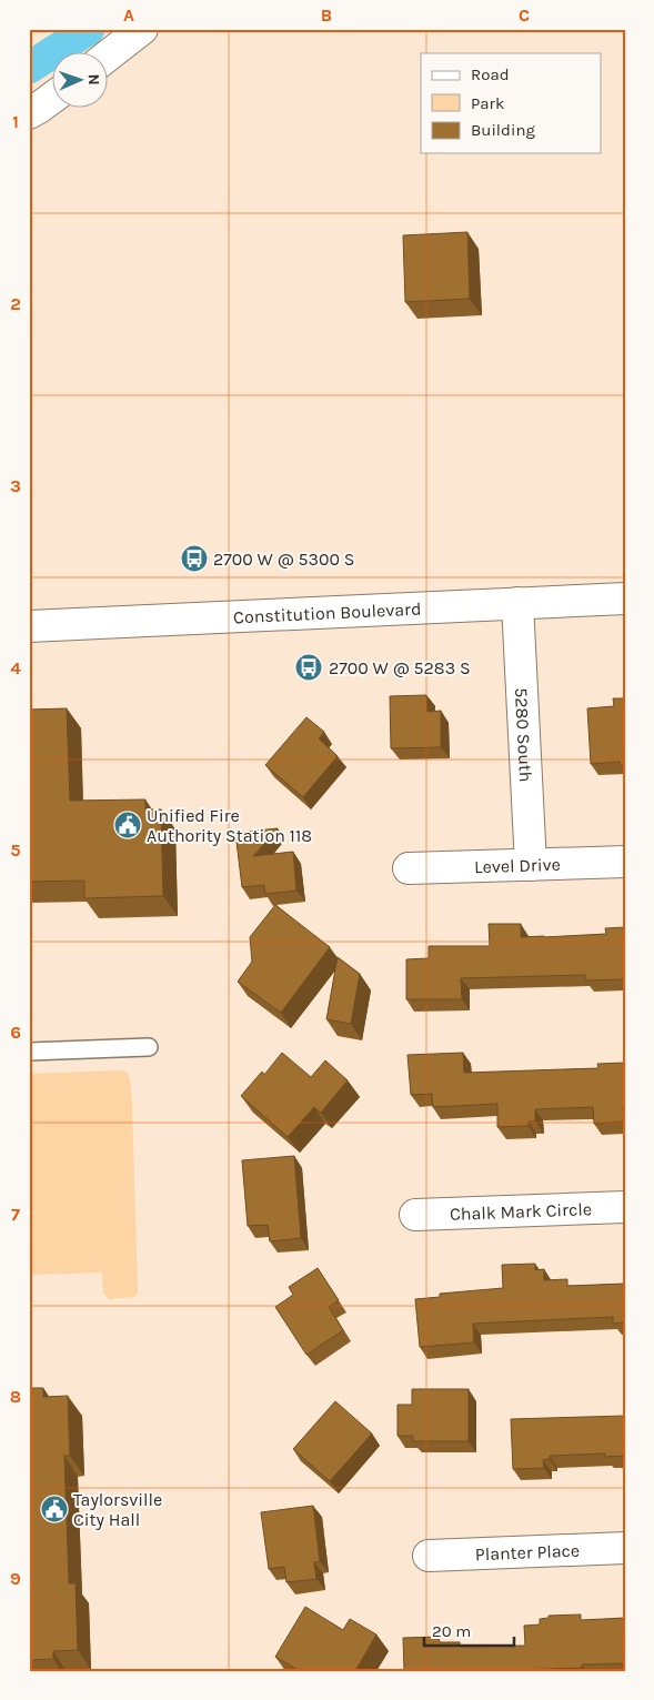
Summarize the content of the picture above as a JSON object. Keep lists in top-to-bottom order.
{
  "streets": {
    "street": [
      "Constitution Boulevard",
      "5280 South",
      "Level Drive",
      "Chalk Mark Circle",
      "Planter Place"
    ]
  },
  "crossings": [
    ["Constitution Boulevard", "5280 South"],
    ["5280 South", "Level Drive"]
  ],
  "places": {
    "bus stop": ["2700 W @ 5300 S", "2700 W @ 5283 S"],
    "public building": ["Unified Fire Authority Station 118", "Taylorsville City Hall"]
  },
  "legend": ["Road", "Park", "Building"],
  "scale_bar": "20 m",
  "north": "right",
  "grid": {
    "columns": ["A", "B", "C"],
    "rows": [
      "1",
      "2",
      "3",
      "4",
      "5",
      "6",
      "7",
      "8",
      "9"
    ]
  }
}
